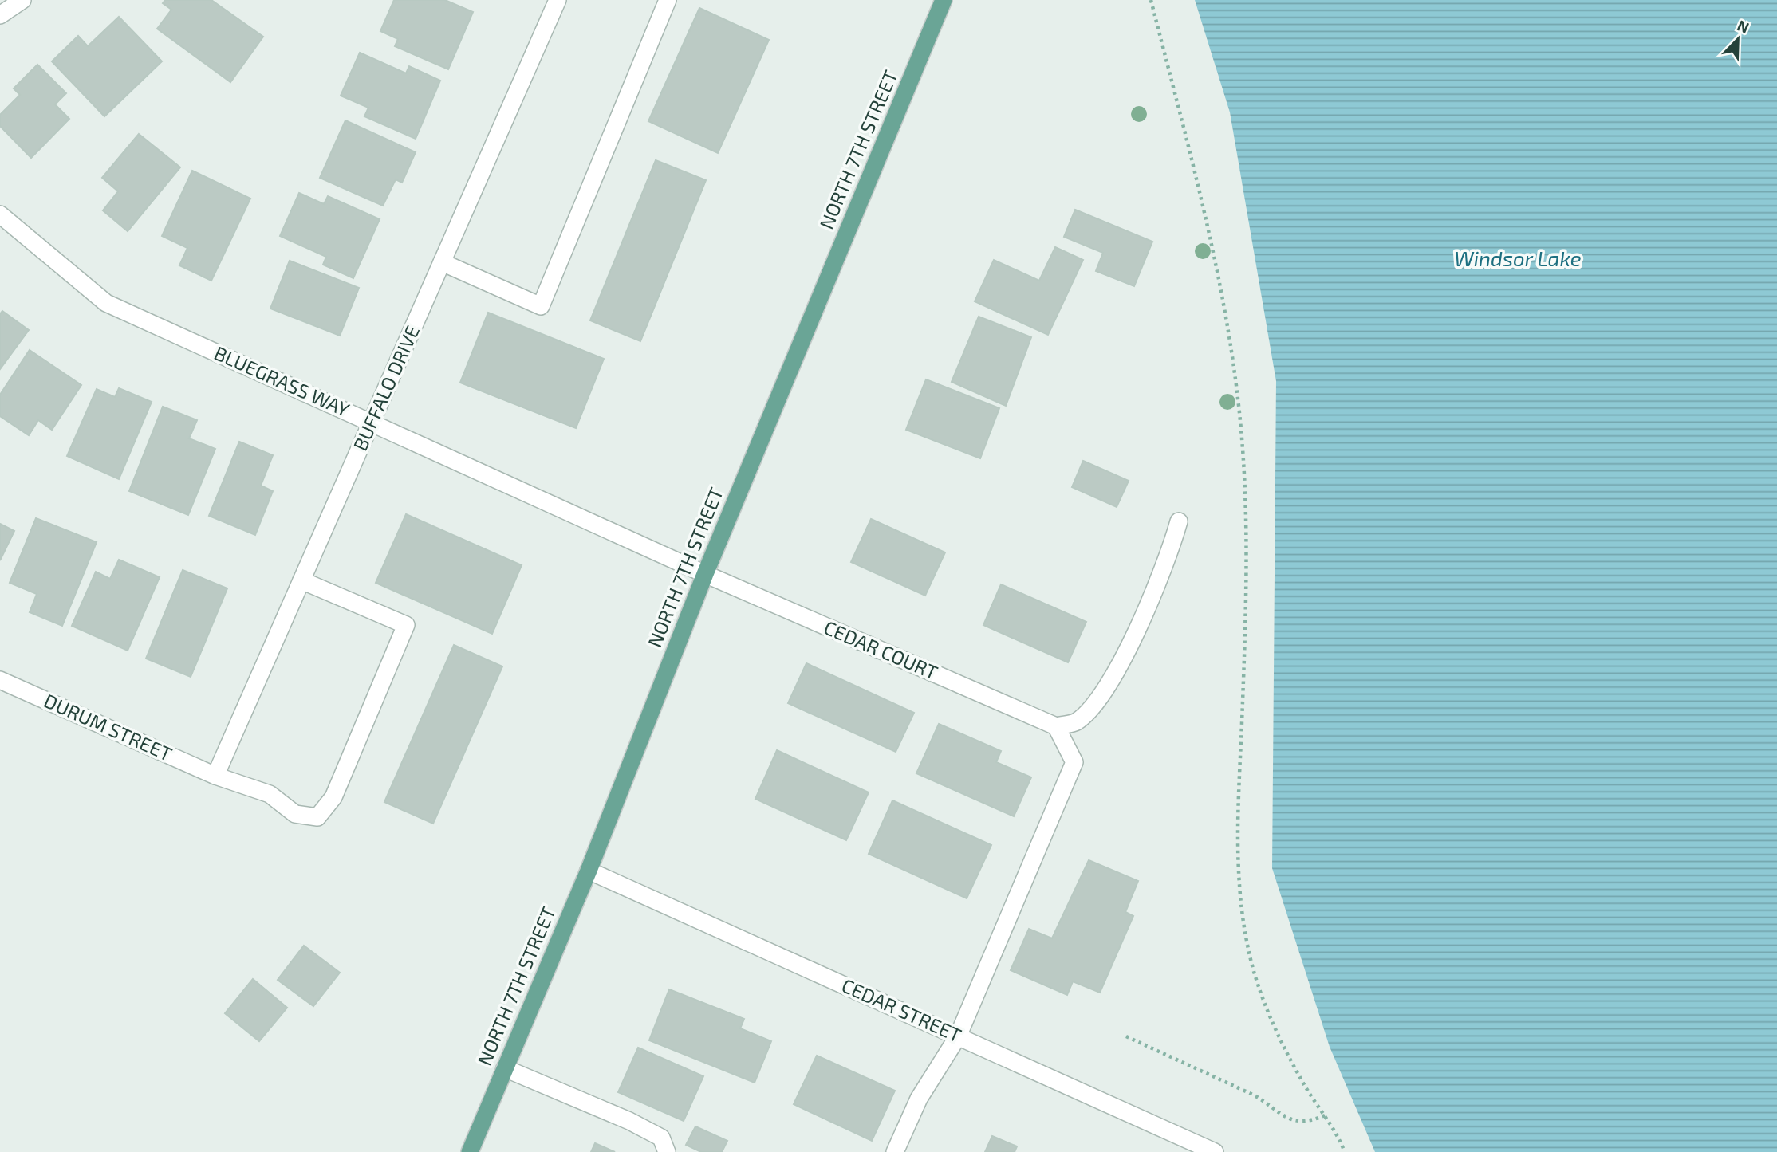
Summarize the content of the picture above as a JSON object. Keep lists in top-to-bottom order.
{
  "streets": {
    "main road": ["NORTH 7TH STREET"],
    "street": [
      "BLUEGRASS WAY",
      "BUFFALO DRIVE",
      "CEDAR COURT",
      "DURUM STREET",
      "CEDAR STREET"
    ]
  },
  "crossings": [
    ["NORTH 7TH STREET", "BLUEGRASS WAY"],
    ["NORTH 7TH STREET", "CEDAR COURT"],
    ["NORTH 7TH STREET", "CEDAR STREET"],
    ["BLUEGRASS WAY", "BUFFALO DRIVE"],
    ["BLUEGRASS WAY", "CEDAR COURT"],
    ["BUFFALO DRIVE", "DURUM STREET"]
  ],
  "water": ["Windsor Lake"],
  "north": "top right"
}
